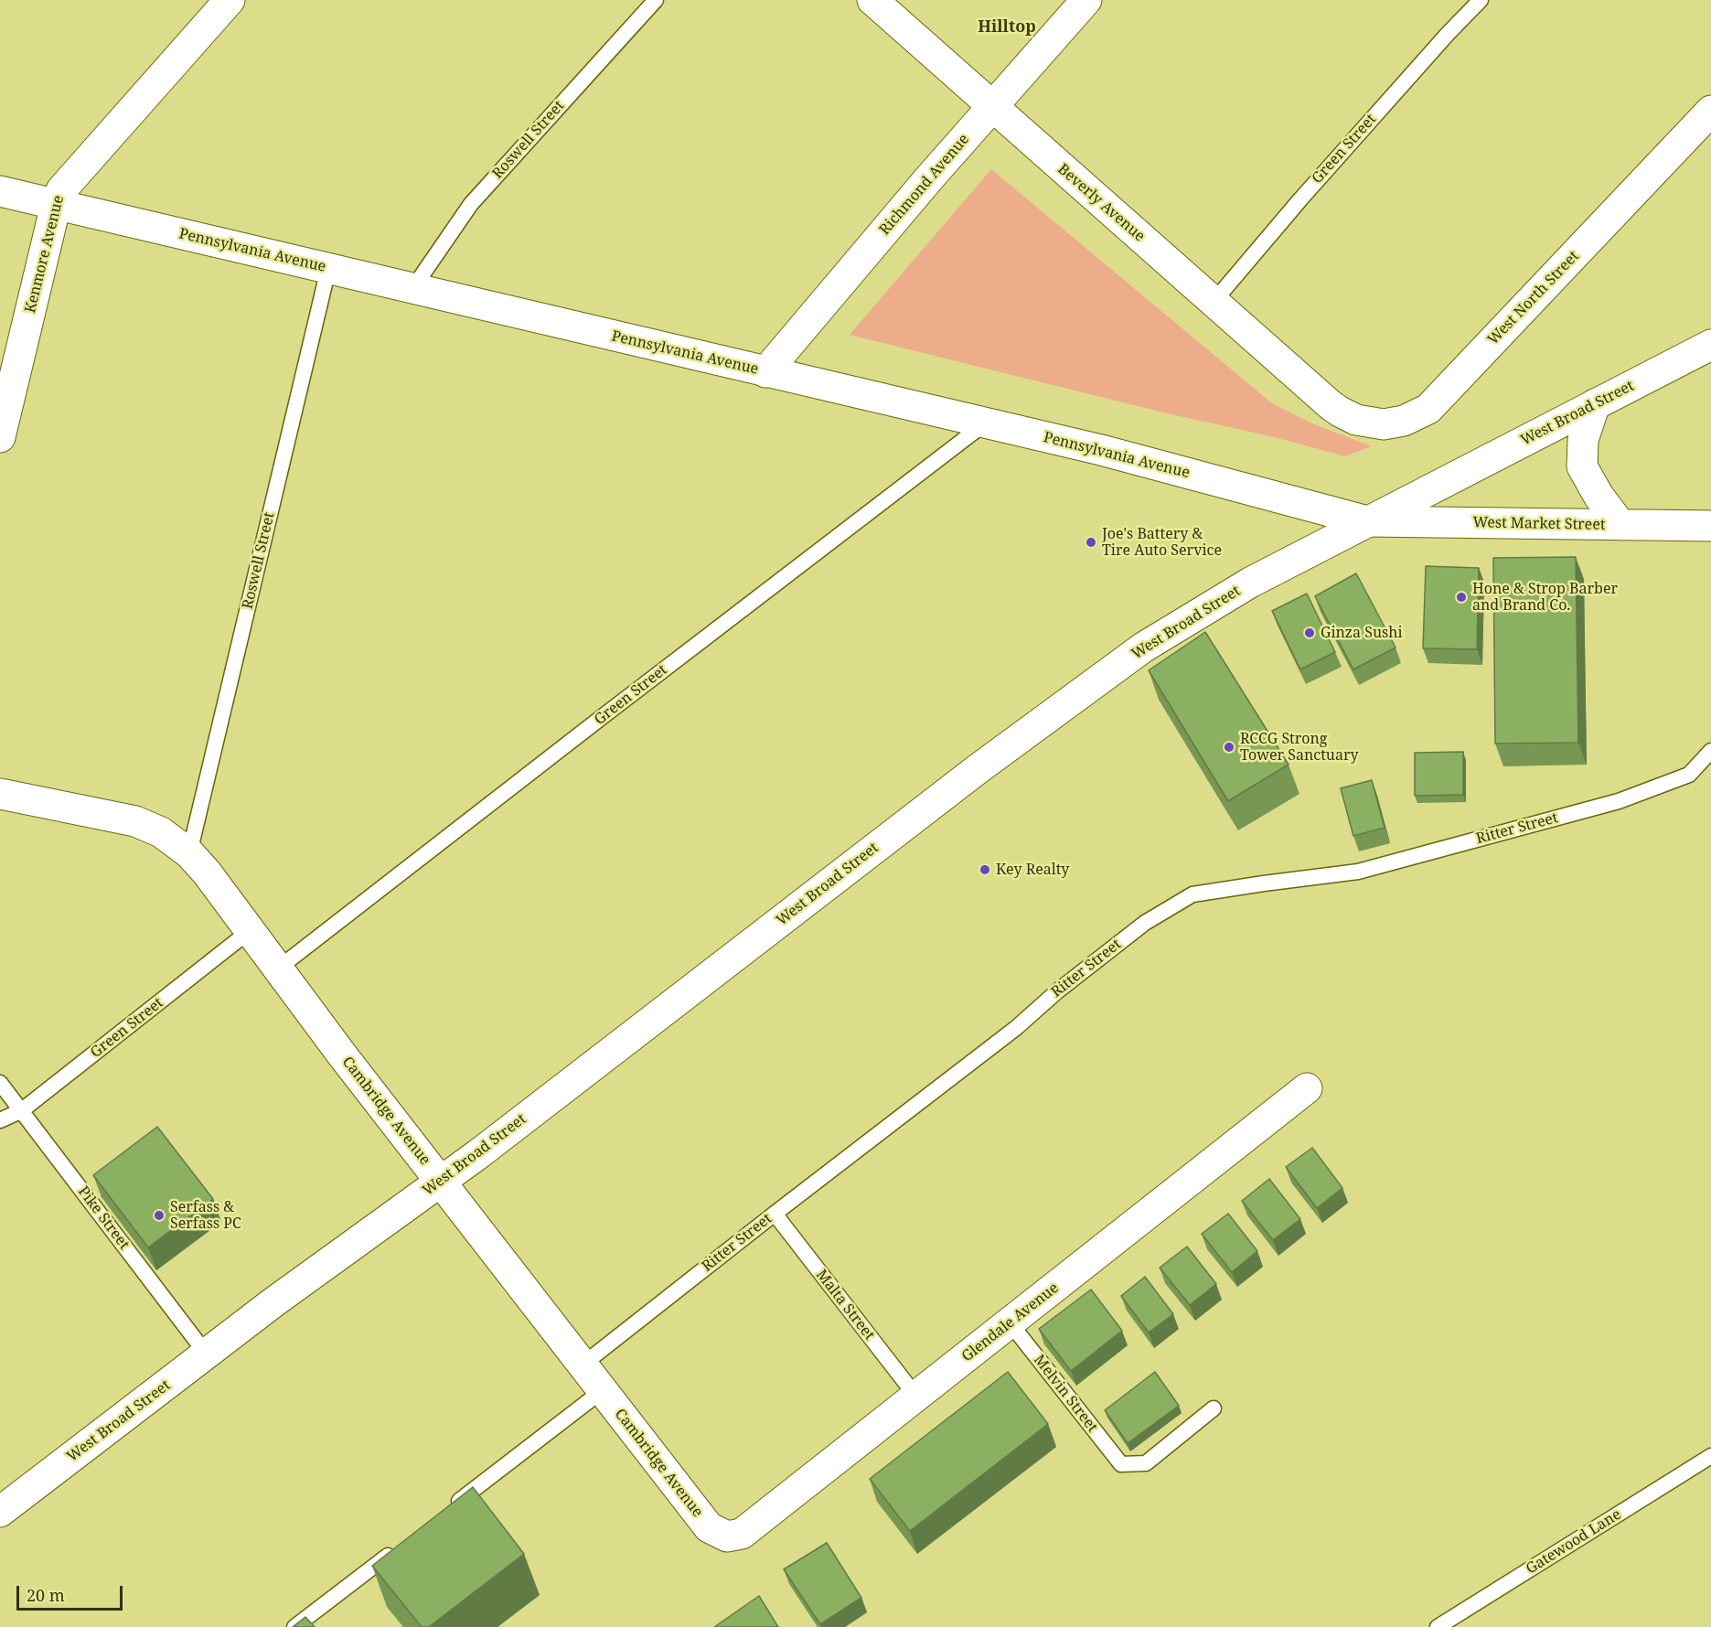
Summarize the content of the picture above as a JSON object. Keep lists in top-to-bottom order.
{
  "streets": {
    "street": [
      "Richmond Avenue",
      "Beverly Avenue",
      "Pennsylvania Avenue",
      "Kenmore Avenue",
      "West North Street",
      "West Broad Street",
      "West Market Street",
      "Cambridge Avenue",
      "Glendale Avenue"
    ],
    "lane": [
      "Roswell Street",
      "Green Street",
      "Ritter Street",
      "Pike Street",
      "Malta Street",
      "Melvin Street",
      "Gatewood Lane"
    ]
  },
  "crossings": [
    ["Roswell Street", "Pennsylvania Avenue"],
    ["Roswell Street", "Cambridge Avenue"],
    ["Green Street", "Beverly Avenue"],
    ["Green Street", "Pennsylvania Avenue"],
    ["Green Street", "Cambridge Avenue"],
    ["Green Street", "Pike Street"],
    ["Richmond Avenue", "Beverly Avenue"],
    ["Richmond Avenue", "Pennsylvania Avenue"],
    ["Beverly Avenue", "West North Street"],
    ["Pennsylvania Avenue", "Kenmore Avenue"],
    ["Pennsylvania Avenue", "West Broad Street"],
    ["Pennsylvania Avenue", "West Market Street"],
    ["West Broad Street", "West Market Street"],
    ["West Broad Street", "Cambridge Avenue"],
    ["West Broad Street", "Pike Street"],
    ["Ritter Street", "Cambridge Avenue"],
    ["Ritter Street", "Malta Street"],
    ["Cambridge Avenue", "Glendale Avenue"],
    ["Malta Street", "Glendale Avenue"],
    ["Glendale Avenue", "Melvin Street"]
  ],
  "districts": ["Hilltop"],
  "places": [
    "Joe's Battery & Tire Auto Service",
    "Hone & Strop Barber and Brand Co.",
    "Ginza Sushi",
    "RCCG Strong Tower Sanctuary",
    "Key Realty",
    "Serfass & Serfass PC"
  ],
  "scale_bar": "20 m"
}
